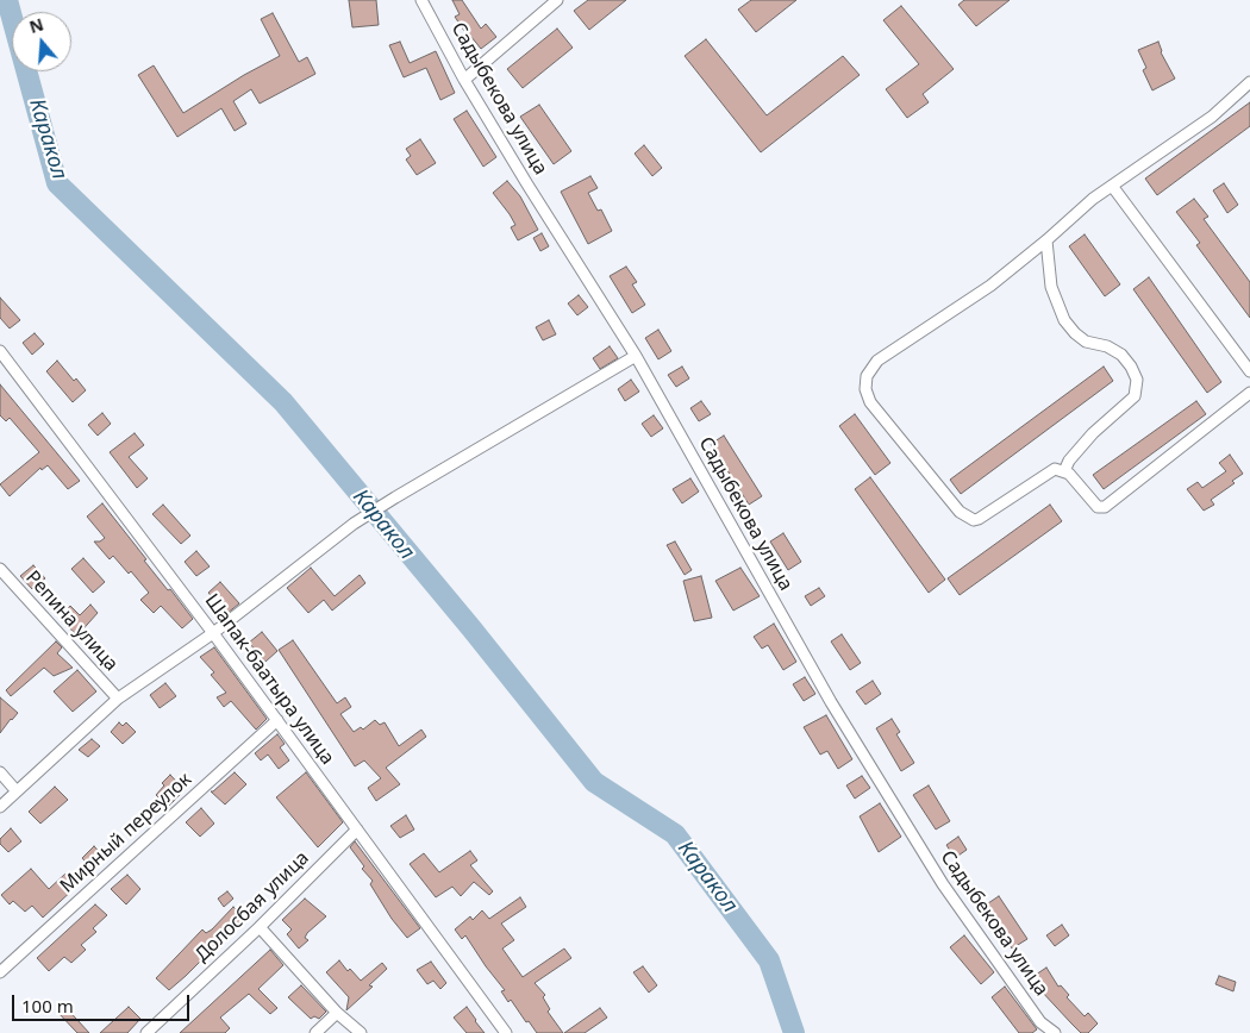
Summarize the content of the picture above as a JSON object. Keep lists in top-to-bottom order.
{
  "streets": {
    "street": [
      "Садыбекова улица",
      "Репина улица",
      "Шапак-баатыра улица",
      "Мирный переулок",
      "Долосбая улица"
    ]
  },
  "crossings": [
    ["Шапак-баатыра улица", "Мирный переулок"],
    ["Шапак-баатыра улица", "Долосбая улица"]
  ],
  "water": ["Каракол"],
  "scale_bar": "100 m",
  "north": "top"
}
